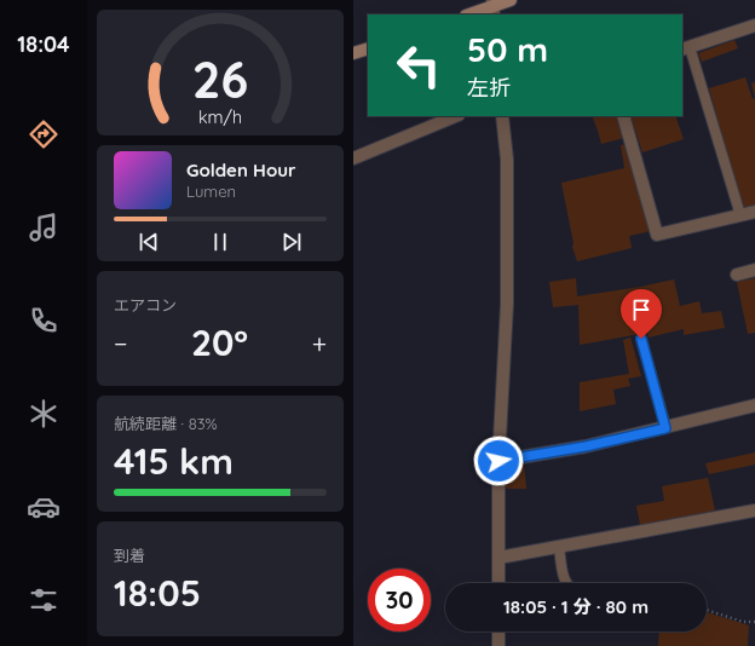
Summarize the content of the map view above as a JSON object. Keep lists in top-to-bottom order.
{
  "page": {
    "tabs": "18:04",
    "turn": ["50 m", "左折"],
    "song": ["Golden Hour", "Lumen"],
    "tile": [
      "エアコン",
      ["航続距離 · 83%", "415 km"],
      ["到着", "18:05"]
    ],
    "heat": ["−", "20°", "+"],
    "limit": "30",
    "trip": "18:05 · 1 分 · 80 m",
    "gauge": ["26", "km/h"]
  }
}
